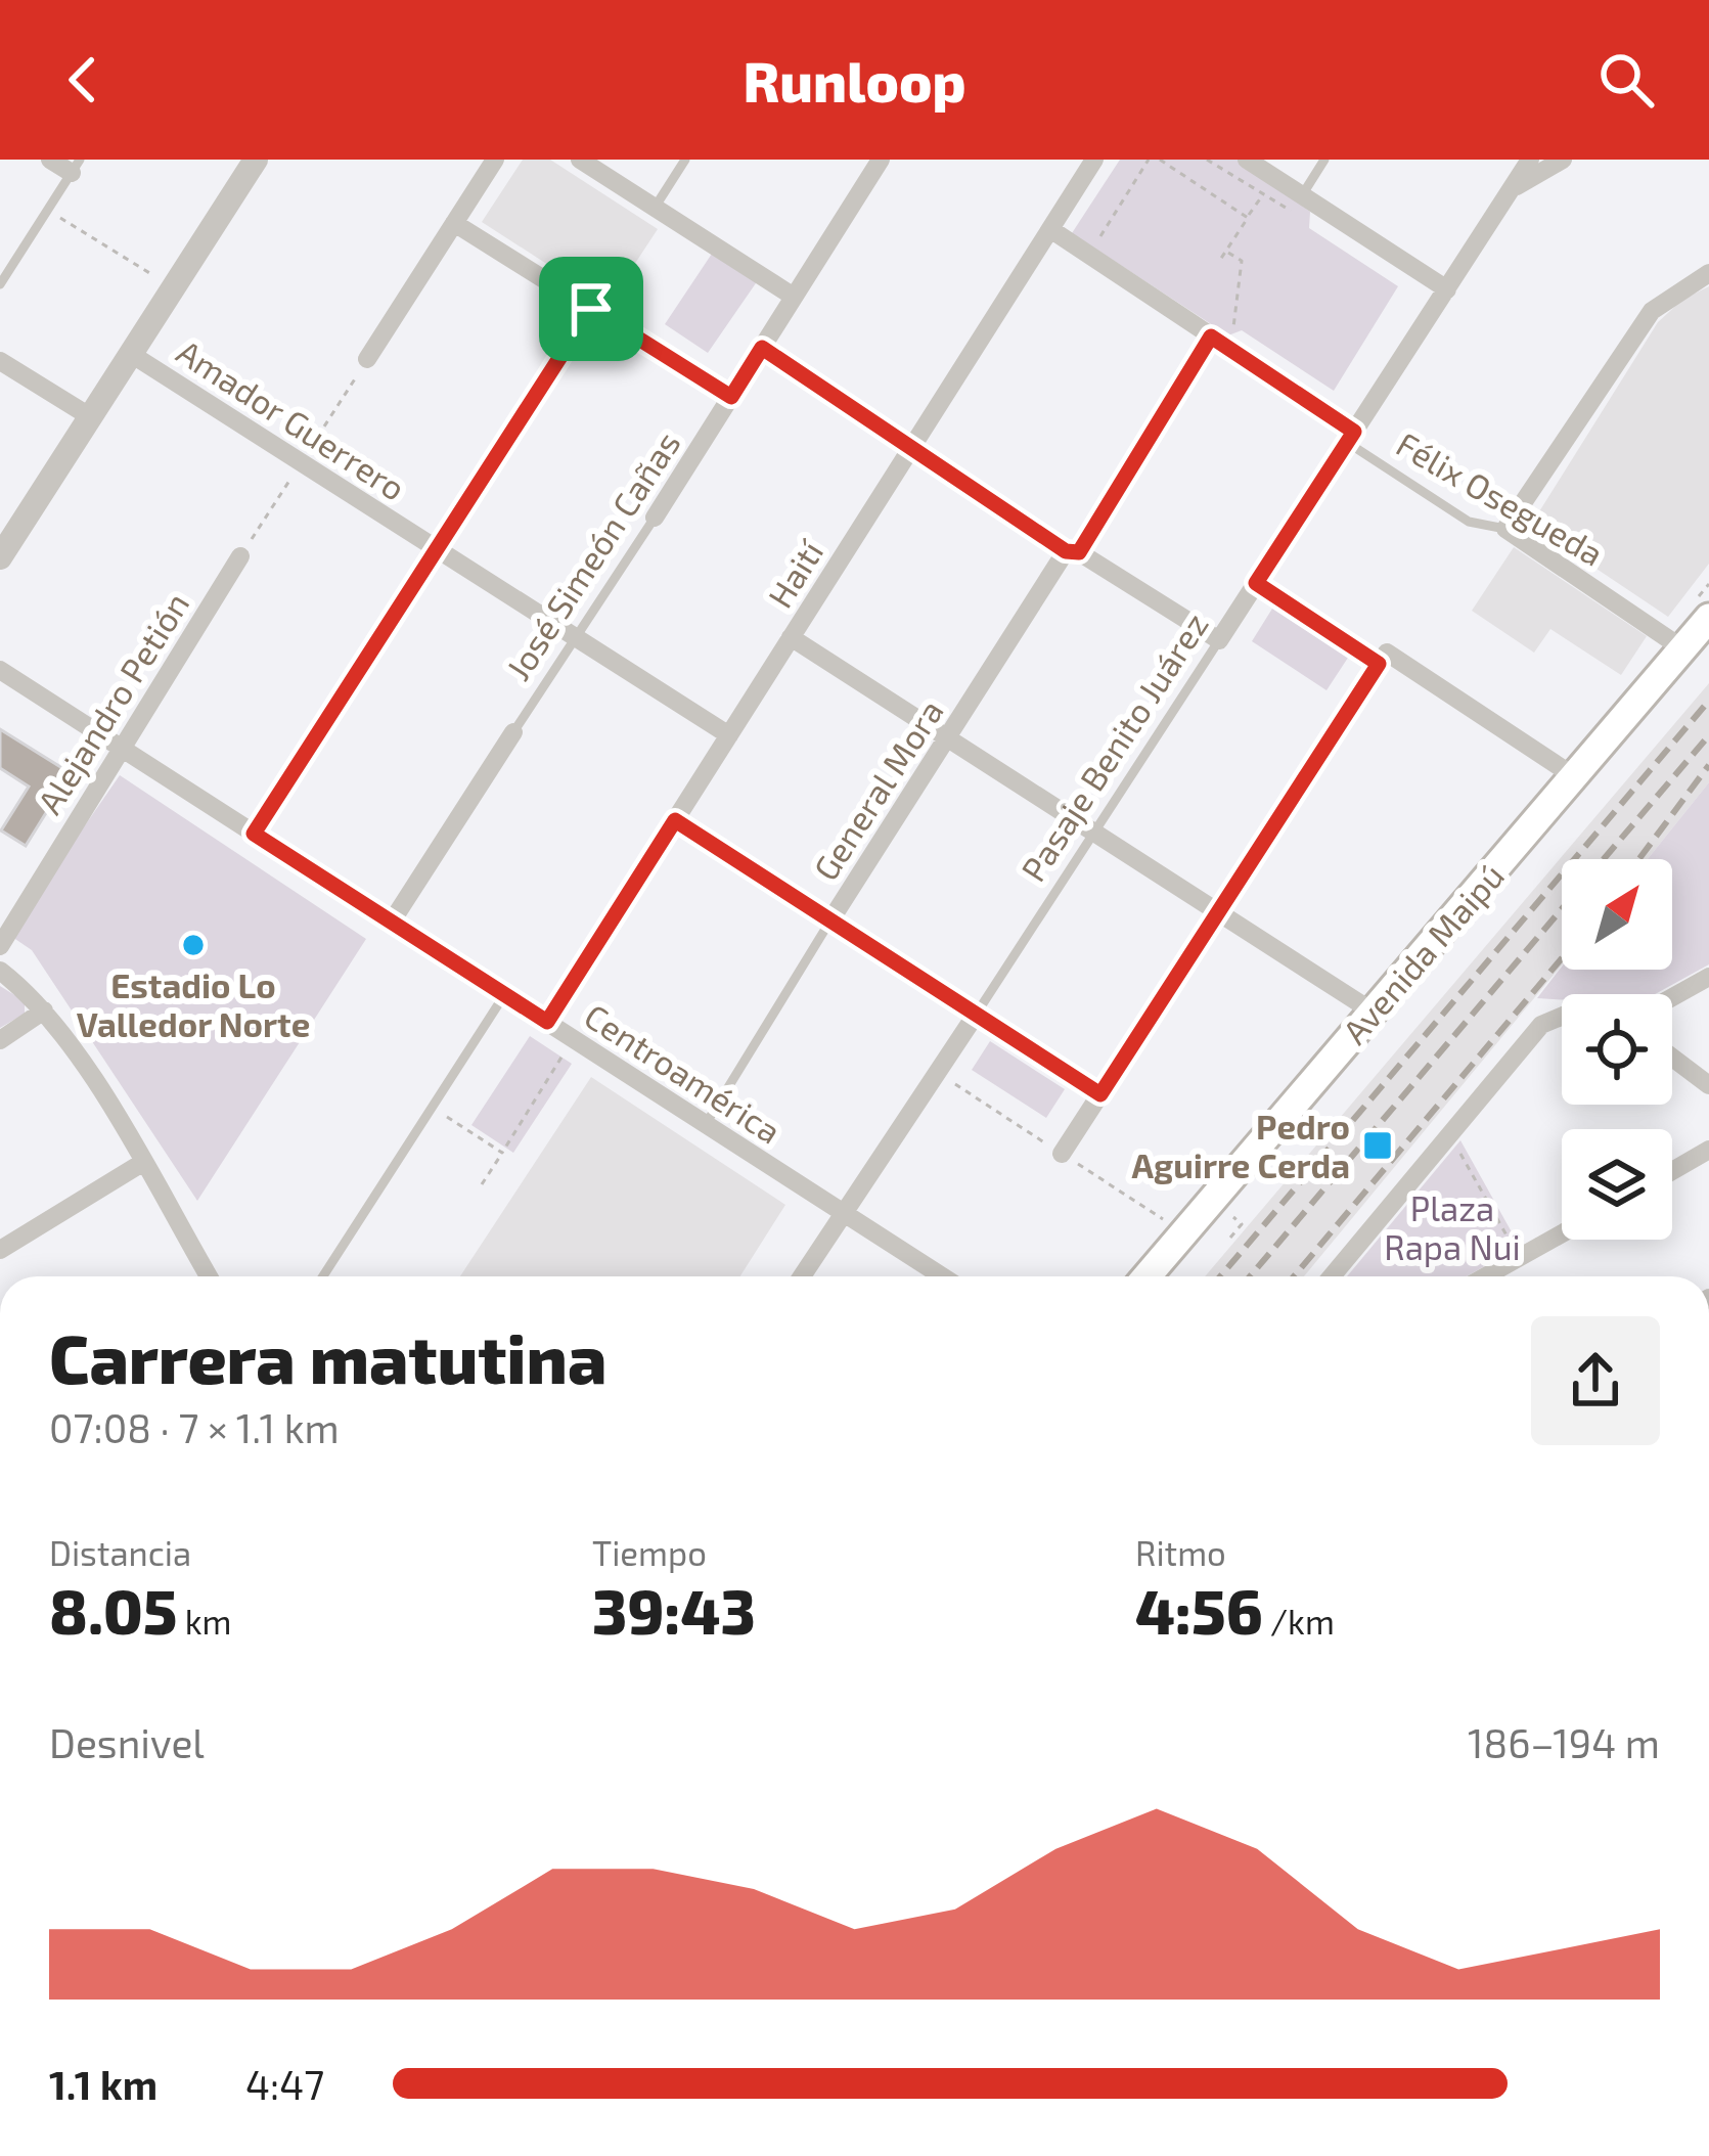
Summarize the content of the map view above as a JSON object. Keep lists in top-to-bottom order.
{
  "streets": {
    "main road": ["Avenida Maipú"],
    "street": [
      "Amador Guerrero",
      "Félix Osegueda",
      "José Simeón Cañas",
      "Haití",
      "Alejandro Petión",
      "Pasaje Benito Juárez",
      "General Mora",
      "Centroamérica"
    ]
  },
  "crossings": [
    ["Amador Guerrero", "José Simeón Cañas"],
    ["Amador Guerrero", "Haití"],
    ["Félix Osegueda", "Haití"],
    ["Félix Osegueda", "Pasaje Benito Juárez"],
    ["Félix Osegueda", "Avenida Maipú"],
    ["José Simeón Cañas", "Centroamérica"],
    ["Haití", "Centroamérica"],
    ["Alejandro Petión", "Centroamérica"],
    ["Pasaje Benito Juárez", "Centroamérica"],
    ["General Mora", "Centroamérica"]
  ],
  "parks": ["Plaza Rapa Nui"],
  "places": {
    "other": ["Estadio Lo Valledor Norte"],
    "transit": ["Pedro Aguirre Cerda"]
  },
  "north": "top right",
  "page": {
    "header": "Runloop",
    "heading": ["Carrera matutina", "07:08 · 7 × 1.1 km"],
    "stats": [
      ["Distancia", "8.05 km"],
      ["Tiempo", "39:43"],
      ["Ritmo", "4:56 /km"]
    ],
    "chart": ["Desnivel", "186–194 m"],
    "list": [
      {
        "name": "1.1 km",
        "note": "4:47"
      }
    ]
  }
}
